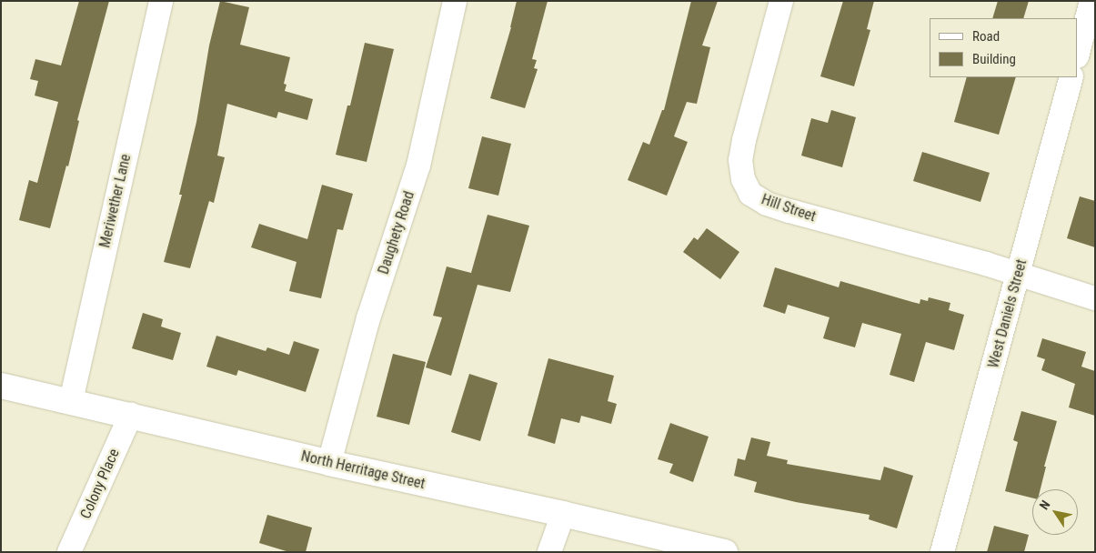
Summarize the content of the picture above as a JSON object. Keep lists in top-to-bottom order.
{
  "streets": {
    "street": [
      "Meriwether Lane",
      "Hill Street",
      "Daughety Road",
      "West Daniels Street",
      "North Herritage Street",
      "Colony Place"
    ]
  },
  "crossings": [
    ["Meriwether Lane", "North Herritage Street"],
    ["Hill Street", "West Daniels Street"],
    ["Daughety Road", "North Herritage Street"],
    ["North Herritage Street", "Colony Place"]
  ],
  "legend": ["Road", "Building"],
  "north": "top left"
}
